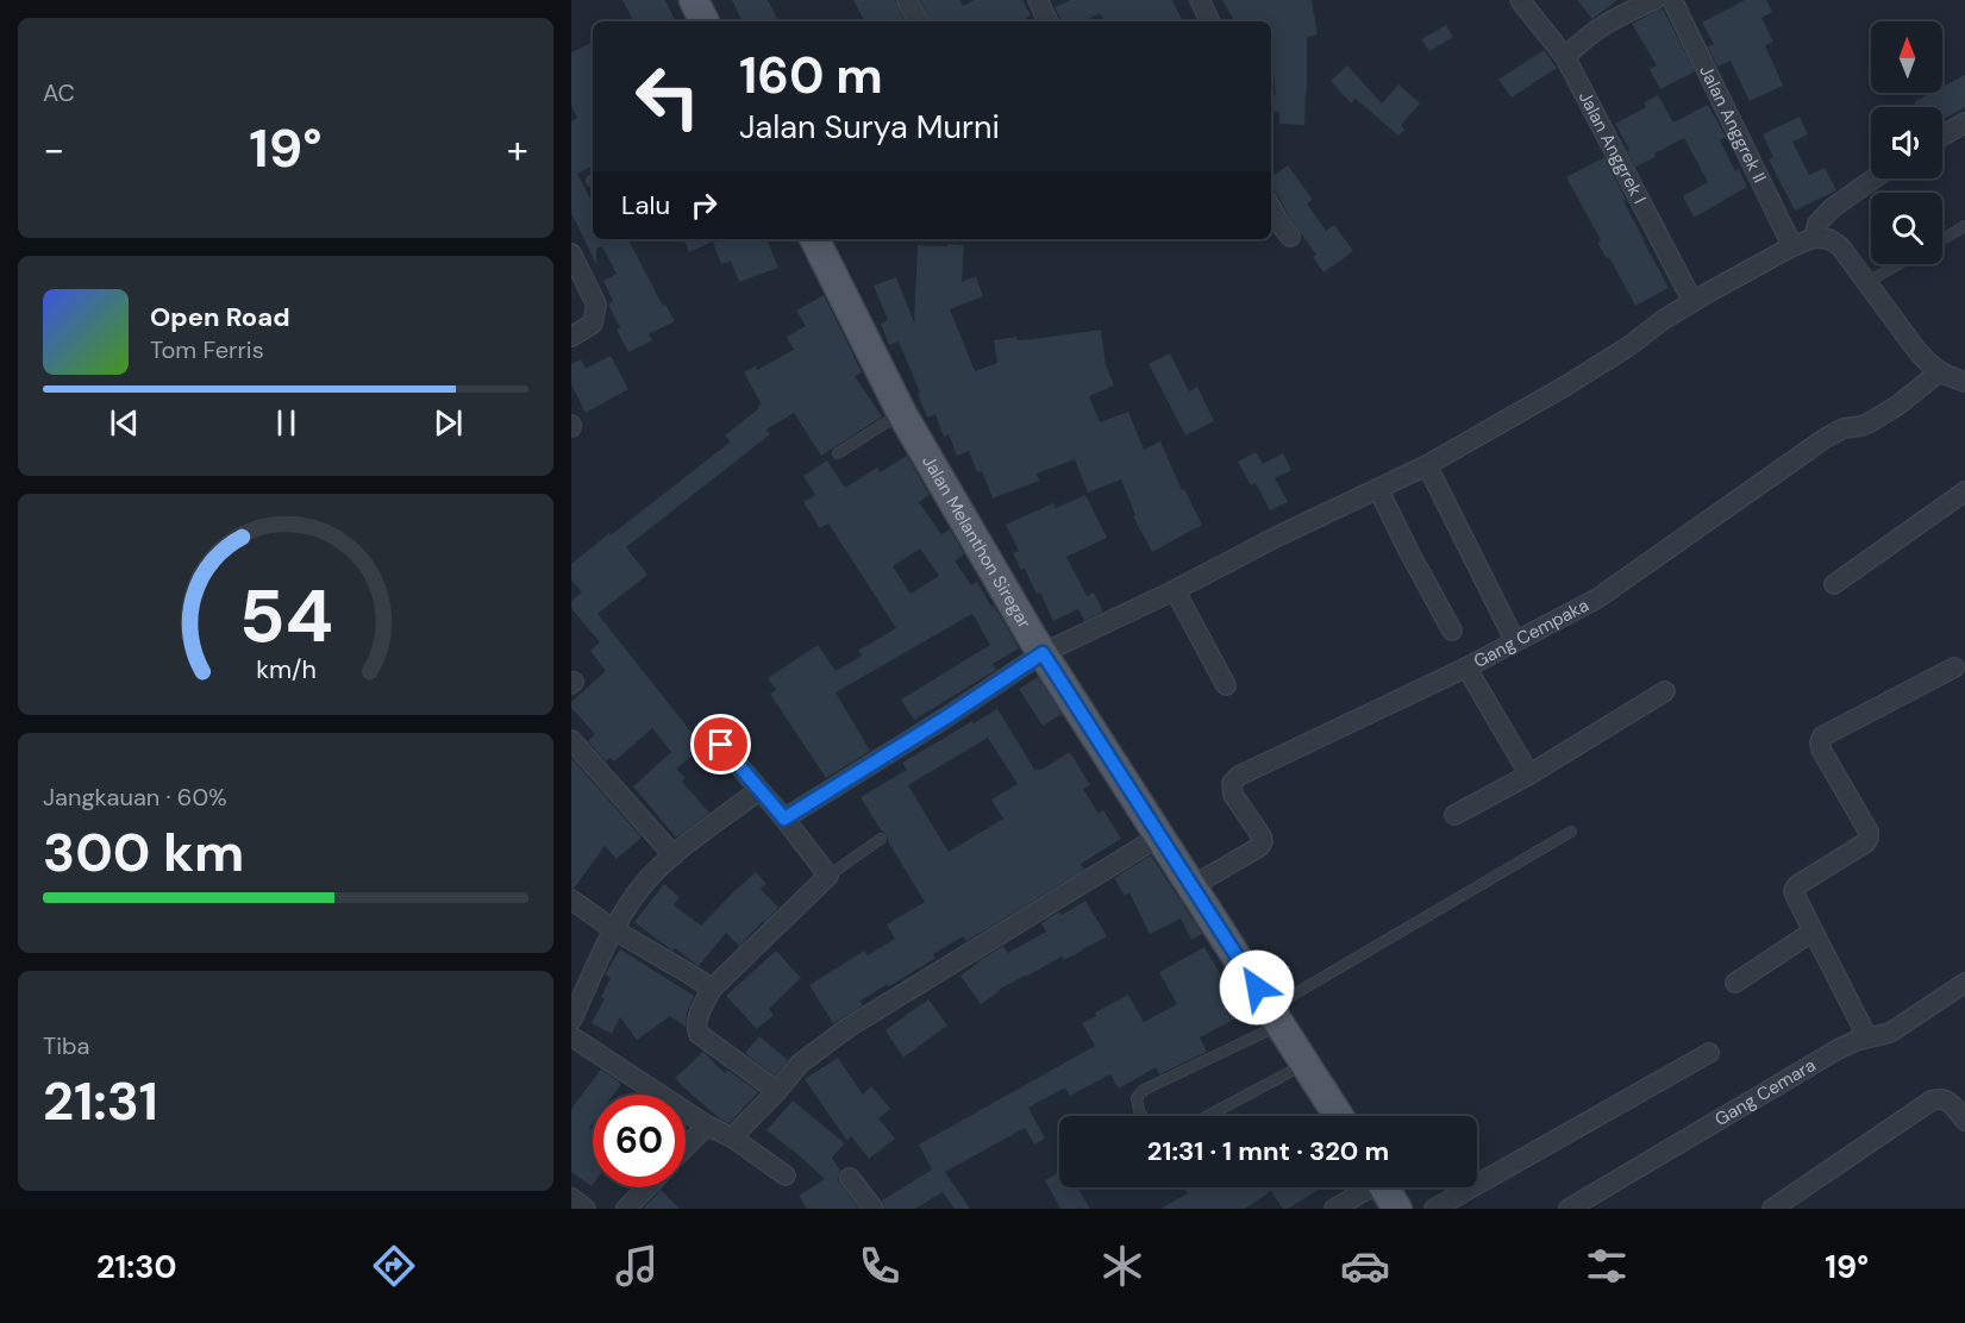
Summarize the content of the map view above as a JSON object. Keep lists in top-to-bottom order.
{
  "streets": {
    "main road": ["Jalan Melanthon Siregar"],
    "street": [
      "Jalan Anggrek II",
      "Jalan Anggrek I",
      "Gang Cempaka",
      "Gang Cemara"
    ]
  },
  "crossings": [
    ["Jalan Melanthon Siregar", "Gang Cempaka"]
  ],
  "north": "top",
  "page": {
    "tile": [
      "AC",
      ["Jangkauan · 60%", "300 km"],
      ["Tiba", "21:31"]
    ],
    "turn": ["160 m", "Jalan Surya Murni"],
    "heat": ["−", "19°", "+"],
    "then": "Lalu",
    "song": ["Open Road", "Tom Ferris"],
    "limit": "60",
    "trip": "21:31 · 1 mnt · 320 m",
    "tabs": ["21:30", "19°"],
    "gauge": ["54", "km/h"]
  }
}
